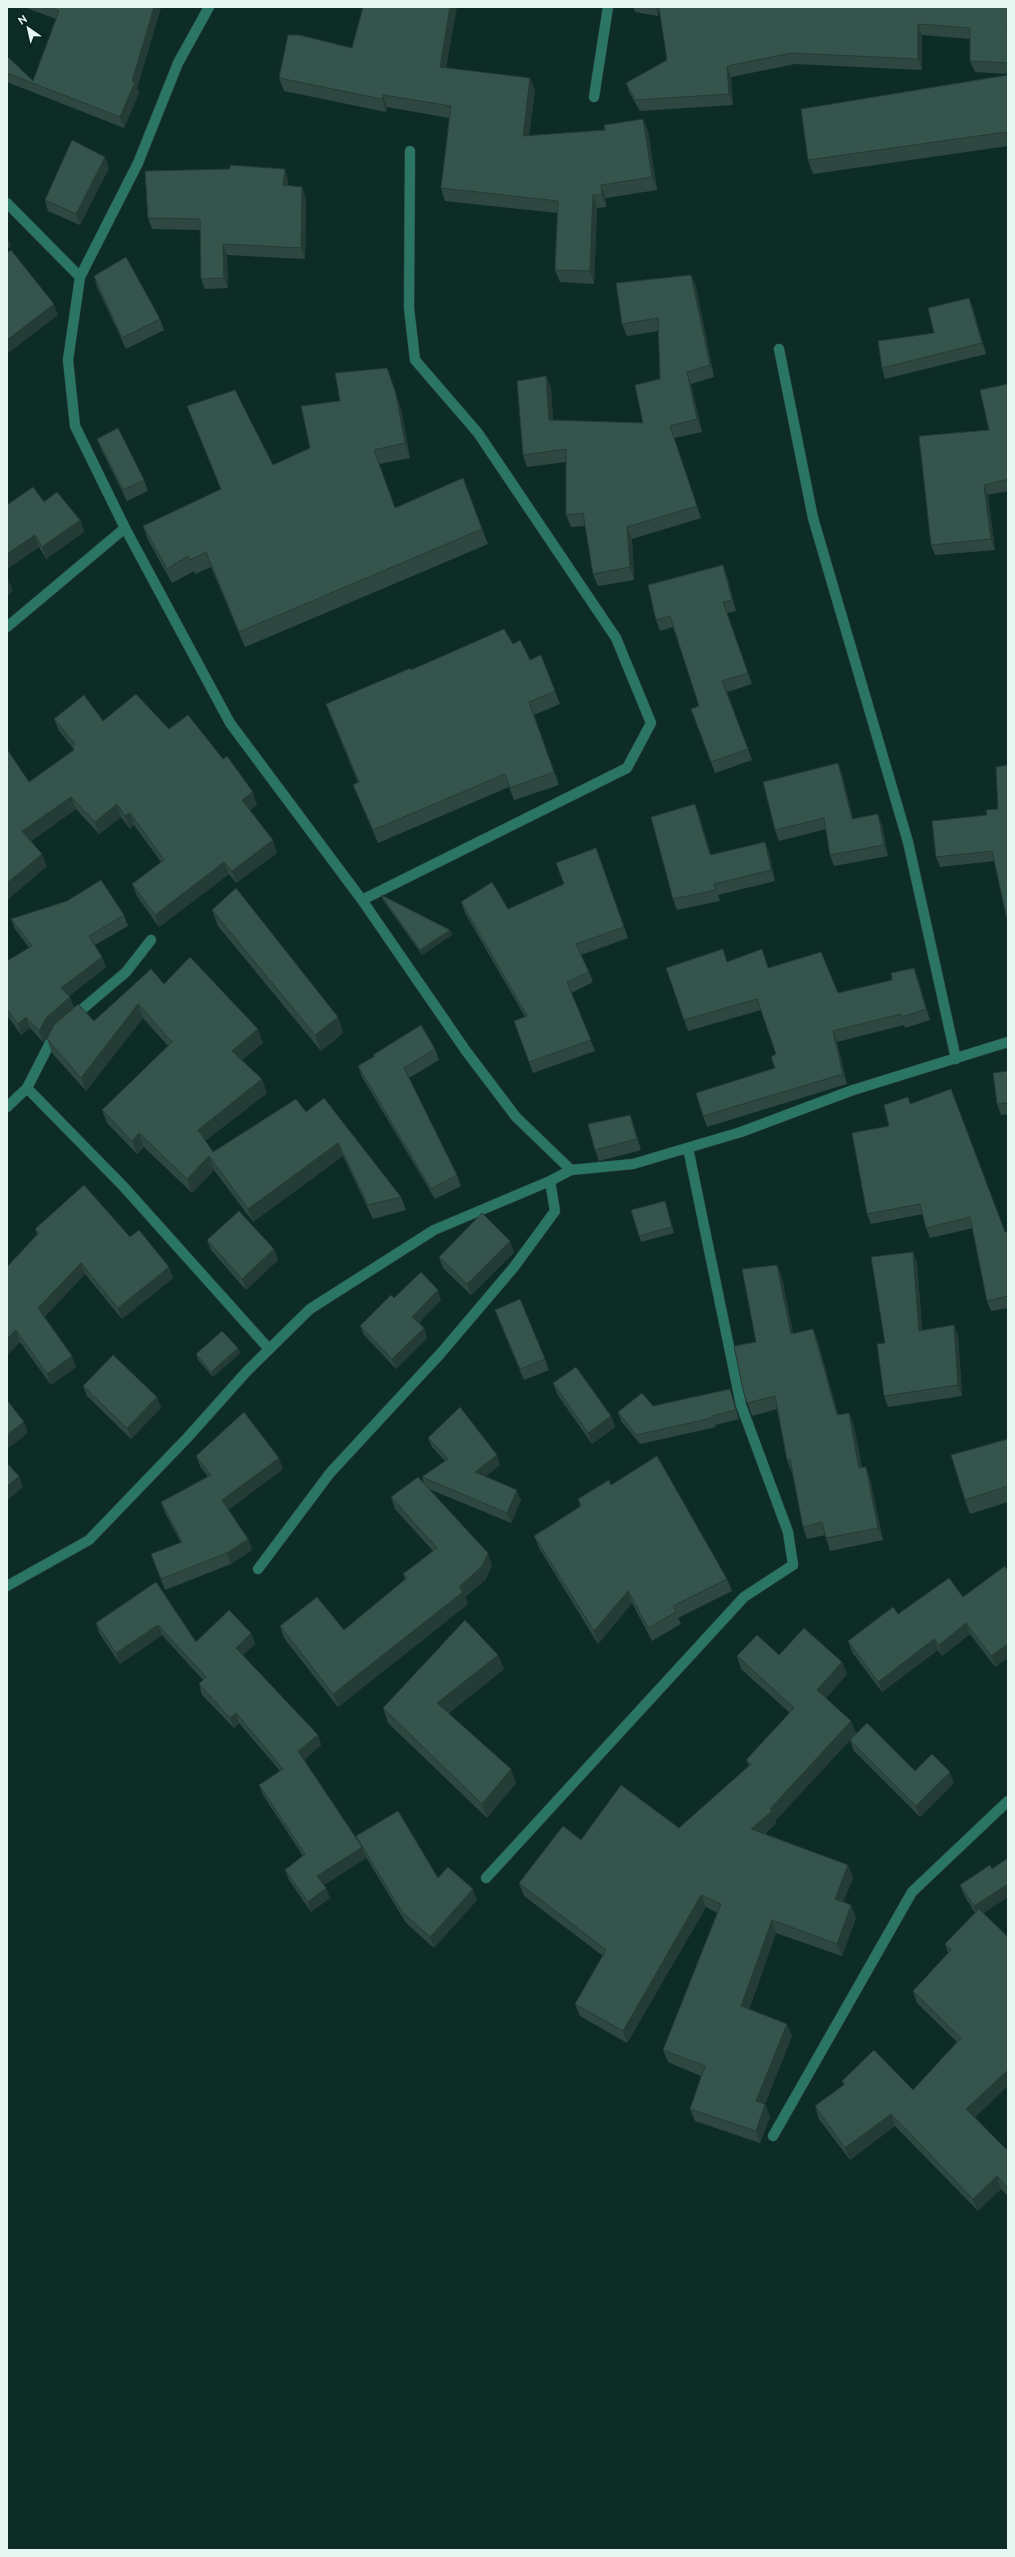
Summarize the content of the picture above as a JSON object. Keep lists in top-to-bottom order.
{
  "north": "top left"
}
